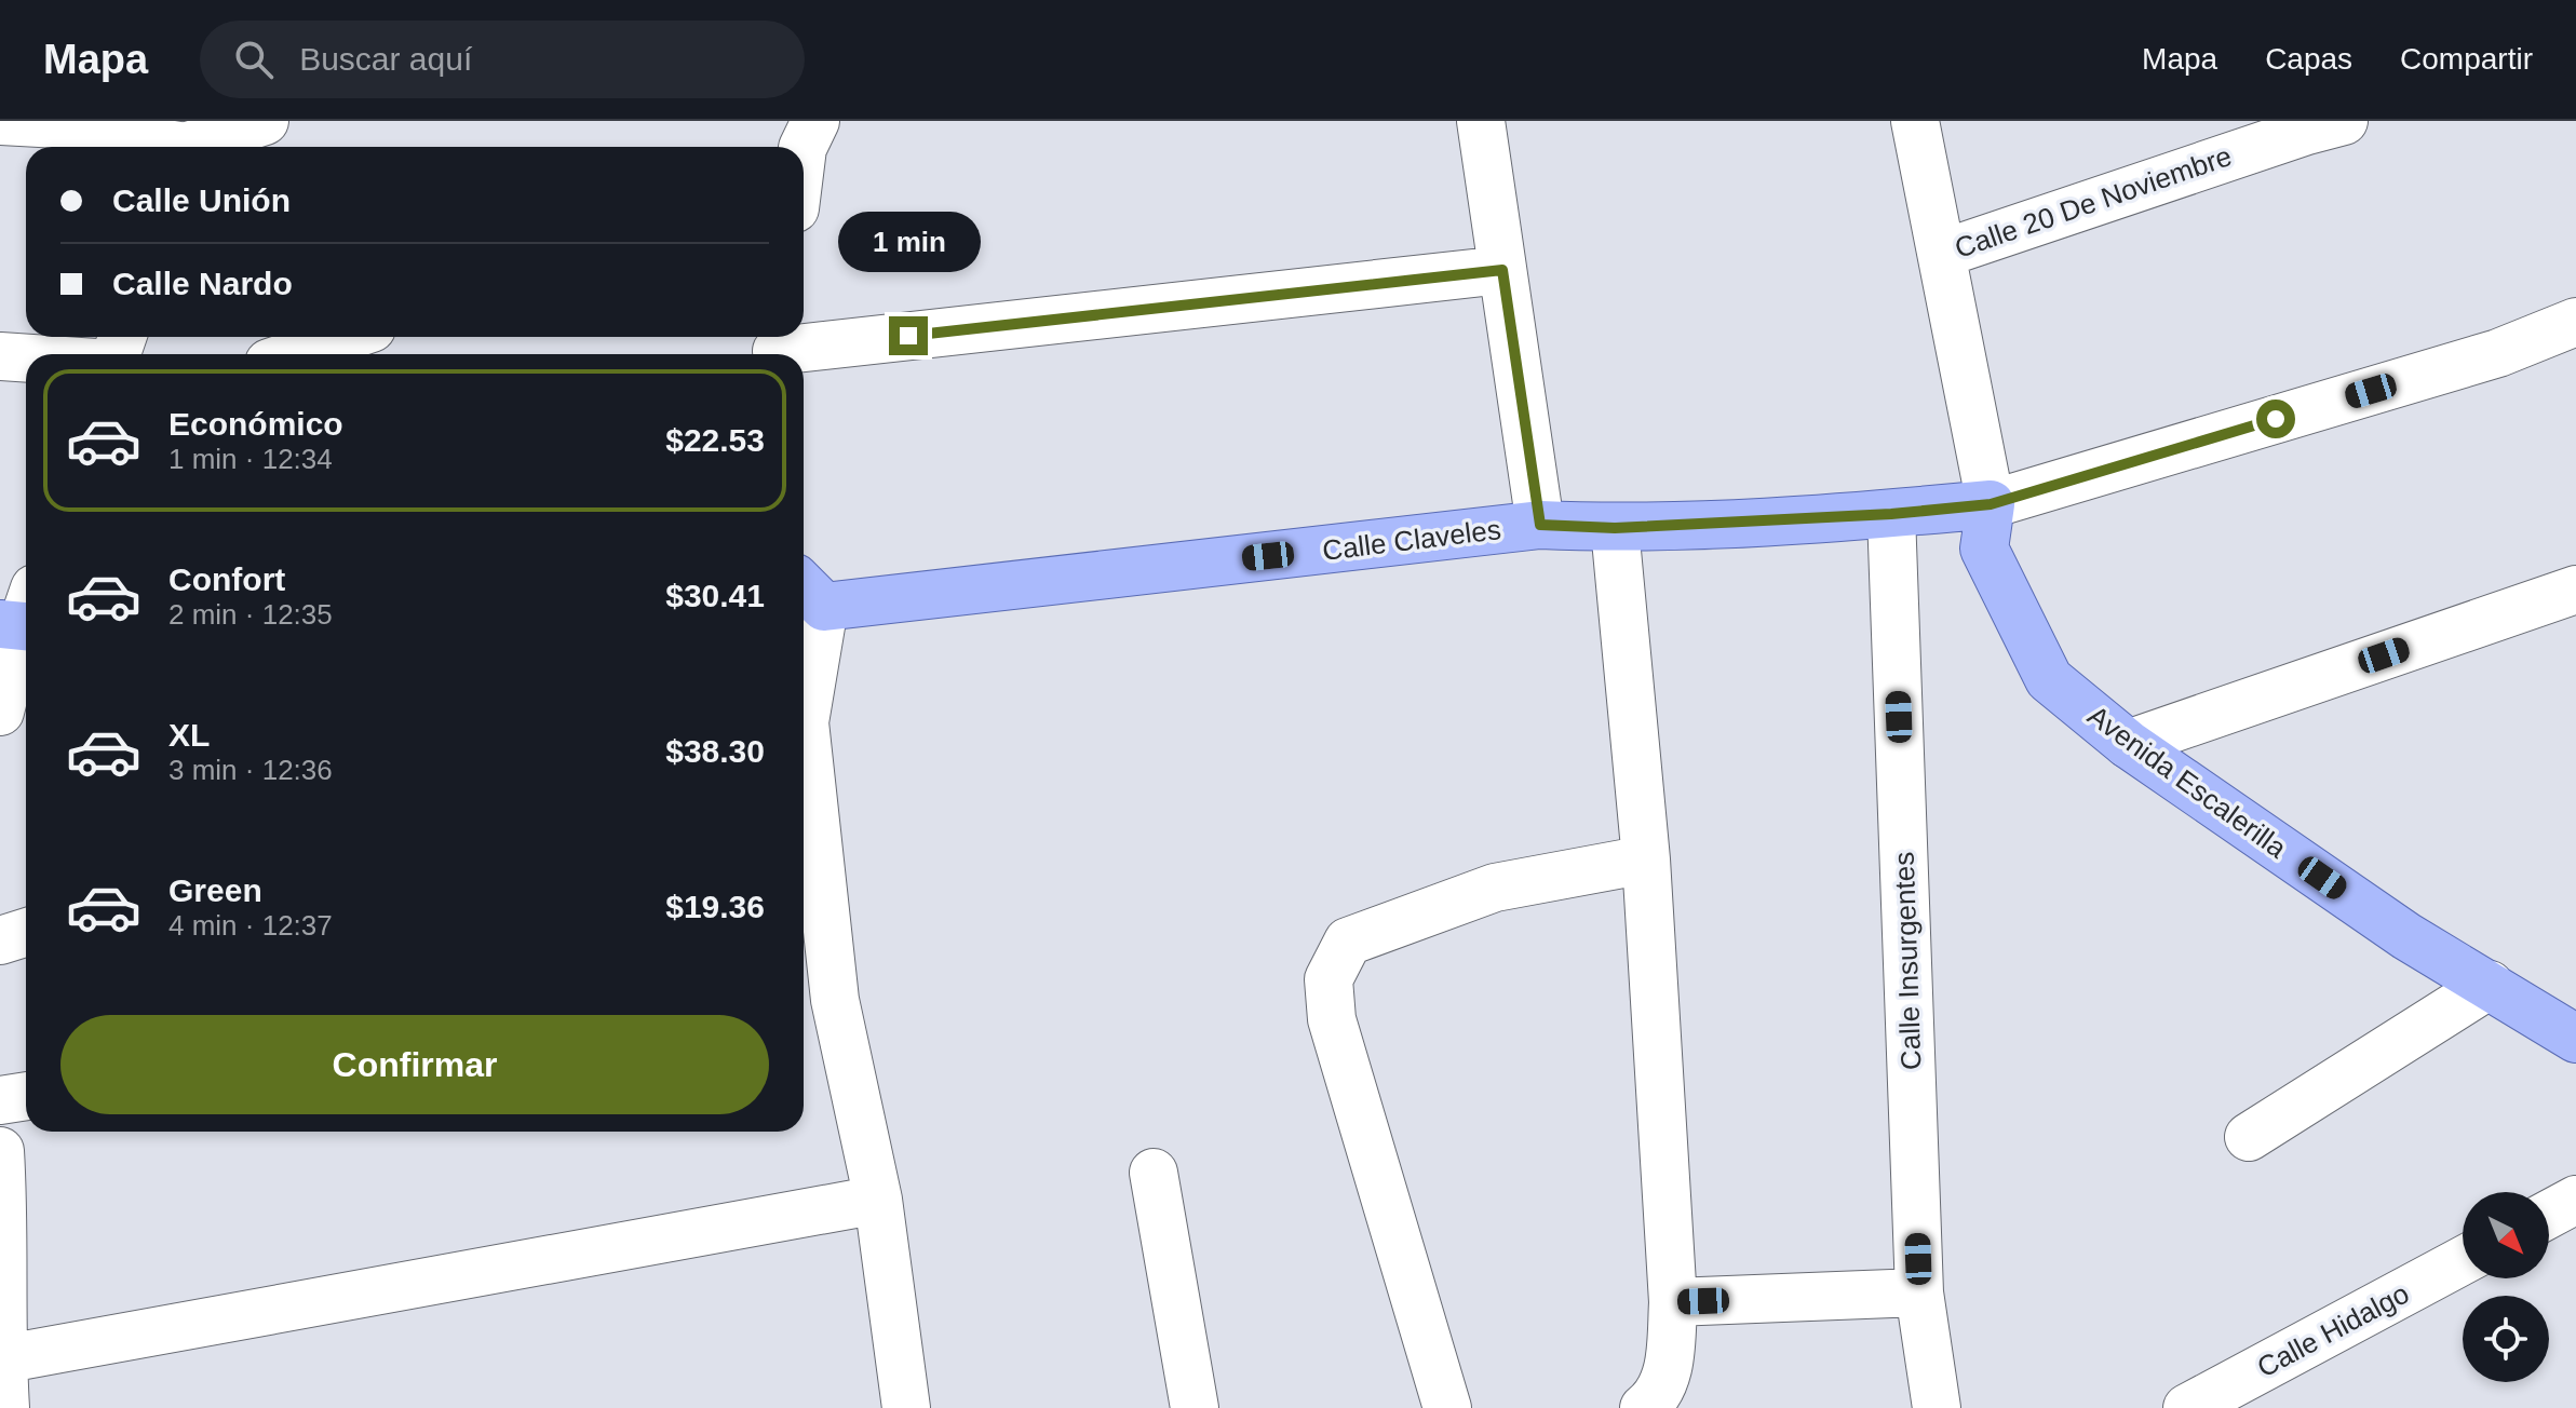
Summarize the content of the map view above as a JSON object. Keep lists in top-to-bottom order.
{
  "streets": {
    "main road": ["Calle Claveles", "Avenida Escalerilla"],
    "street": ["Calle 20 De Noviembre", "Calle Insurgentes", "Calle Hidalgo"]
  },
  "crossings": [
    ["Calle Claveles", "Avenida Escalerilla"],
    ["Calle Claveles", "Calle Insurgentes"]
  ],
  "north": "bottom right",
  "page": {
    "header": "Mapa",
    "search": "Buscar aquí",
    "nav": ["Mapa", "Capas", "Compartir"],
    "banner": ["Calle Unión", "Calle Nardo"],
    "bubble": "1 min",
    "list": [
      {
        "name": "Económico",
        "note": "1 min · 12:34",
        "value": "$22.53"
      },
      {
        "name": "Confort",
        "note": "2 min · 12:35",
        "value": "$30.41"
      },
      {
        "name": "XL",
        "note": "3 min · 12:36",
        "value": "$38.30"
      },
      {
        "name": "Green",
        "note": "4 min · 12:37",
        "value": "$19.36"
      }
    ],
    "buttons": "Confirmar"
  }
}
